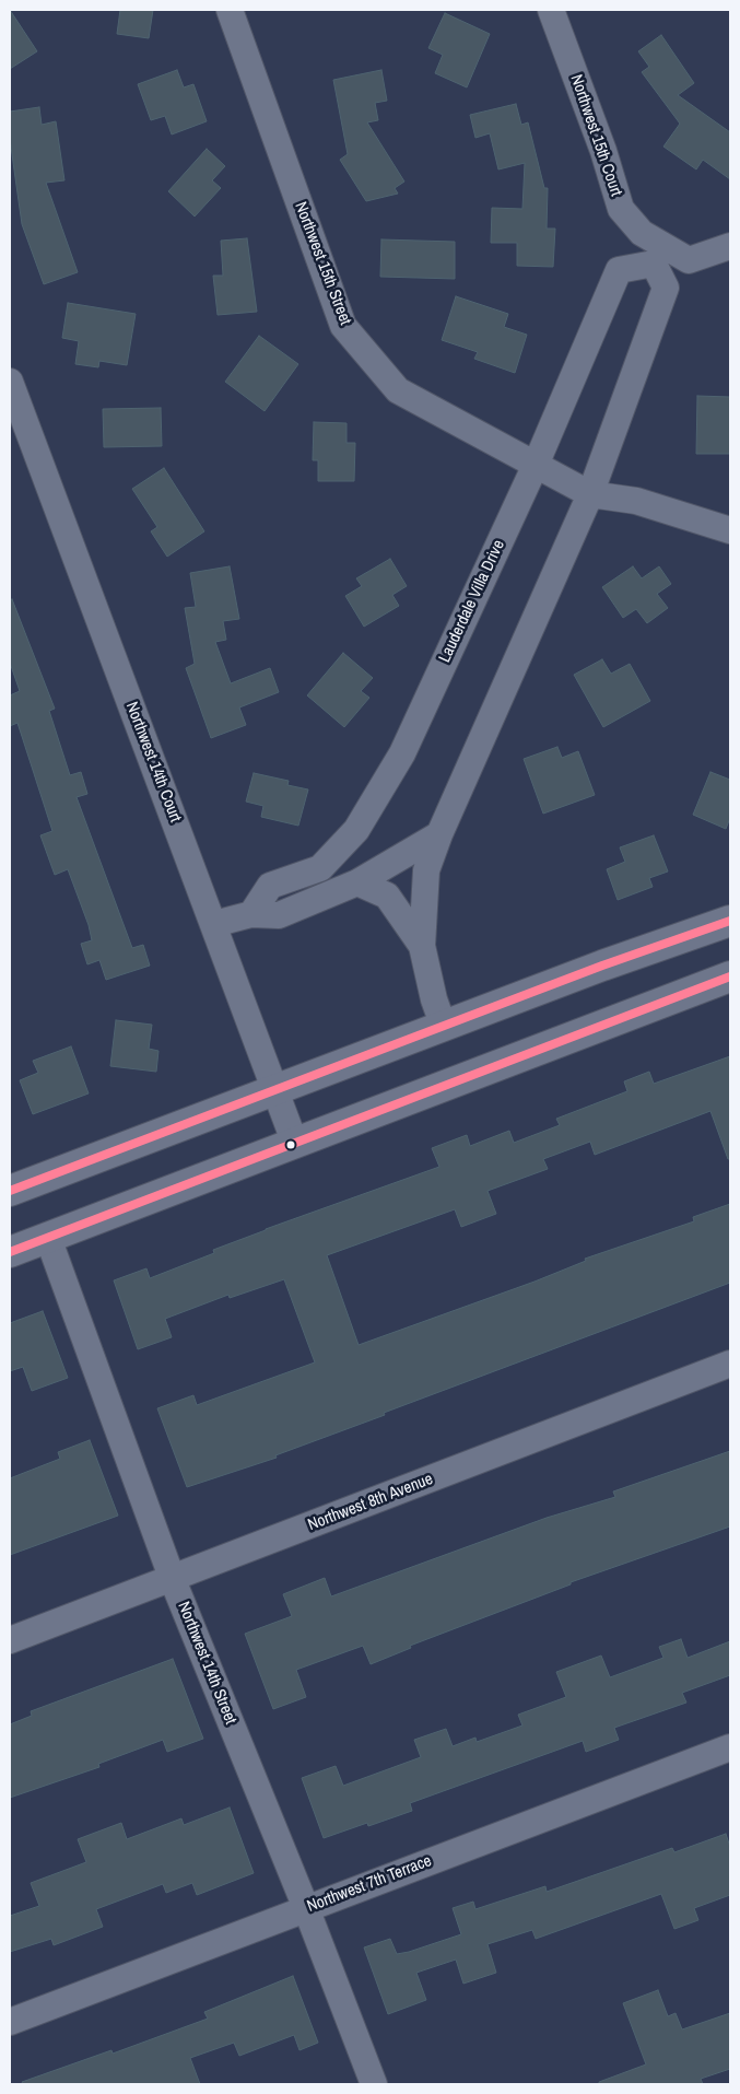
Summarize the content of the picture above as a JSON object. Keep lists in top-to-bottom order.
{
  "streets": {
    "street": [
      "Northwest 15th Court",
      "Northwest 15th Street",
      "Lauderdale Villa Drive",
      "Northwest 14th Court",
      "Northwest 8th Avenue",
      "Northwest 14th Street",
      "Northwest 7th Terrace"
    ]
  },
  "crossings": [
    ["Northwest 15th Court", "Lauderdale Villa Drive"],
    ["Northwest 15th Street", "Lauderdale Villa Drive"],
    ["Northwest 8th Avenue", "Northwest 14th Street"],
    ["Northwest 14th Street", "Northwest 7th Terrace"]
  ]
}
